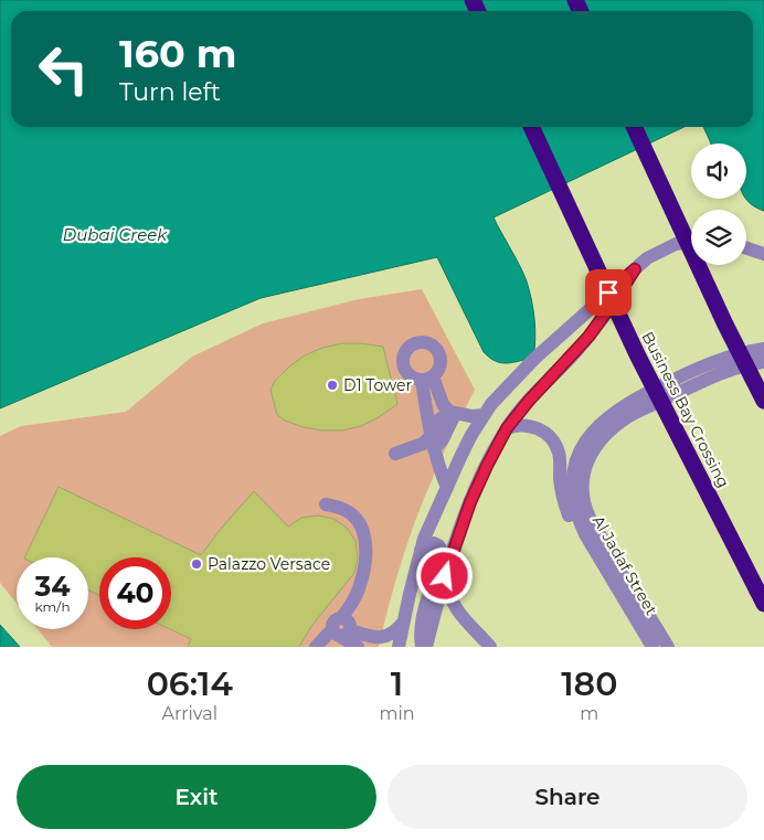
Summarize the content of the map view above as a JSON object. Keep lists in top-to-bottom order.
{
  "streets": {
    "highway": ["Business Bay Crossing"],
    "street": ["Al Jadaf Street"]
  },
  "water": ["Dubai Creek"],
  "places": ["D1 Tower", "Palazzo Versace"],
  "page": {
    "turn": ["160 m", "Turn left"],
    "speed": "34 km/h",
    "limit": "40",
    "eta": [
      "06:14",
      "Arrival",
      "1",
      "min",
      "180",
      "m"
    ],
    "buttons": ["Exit", "Share"]
  }
}
